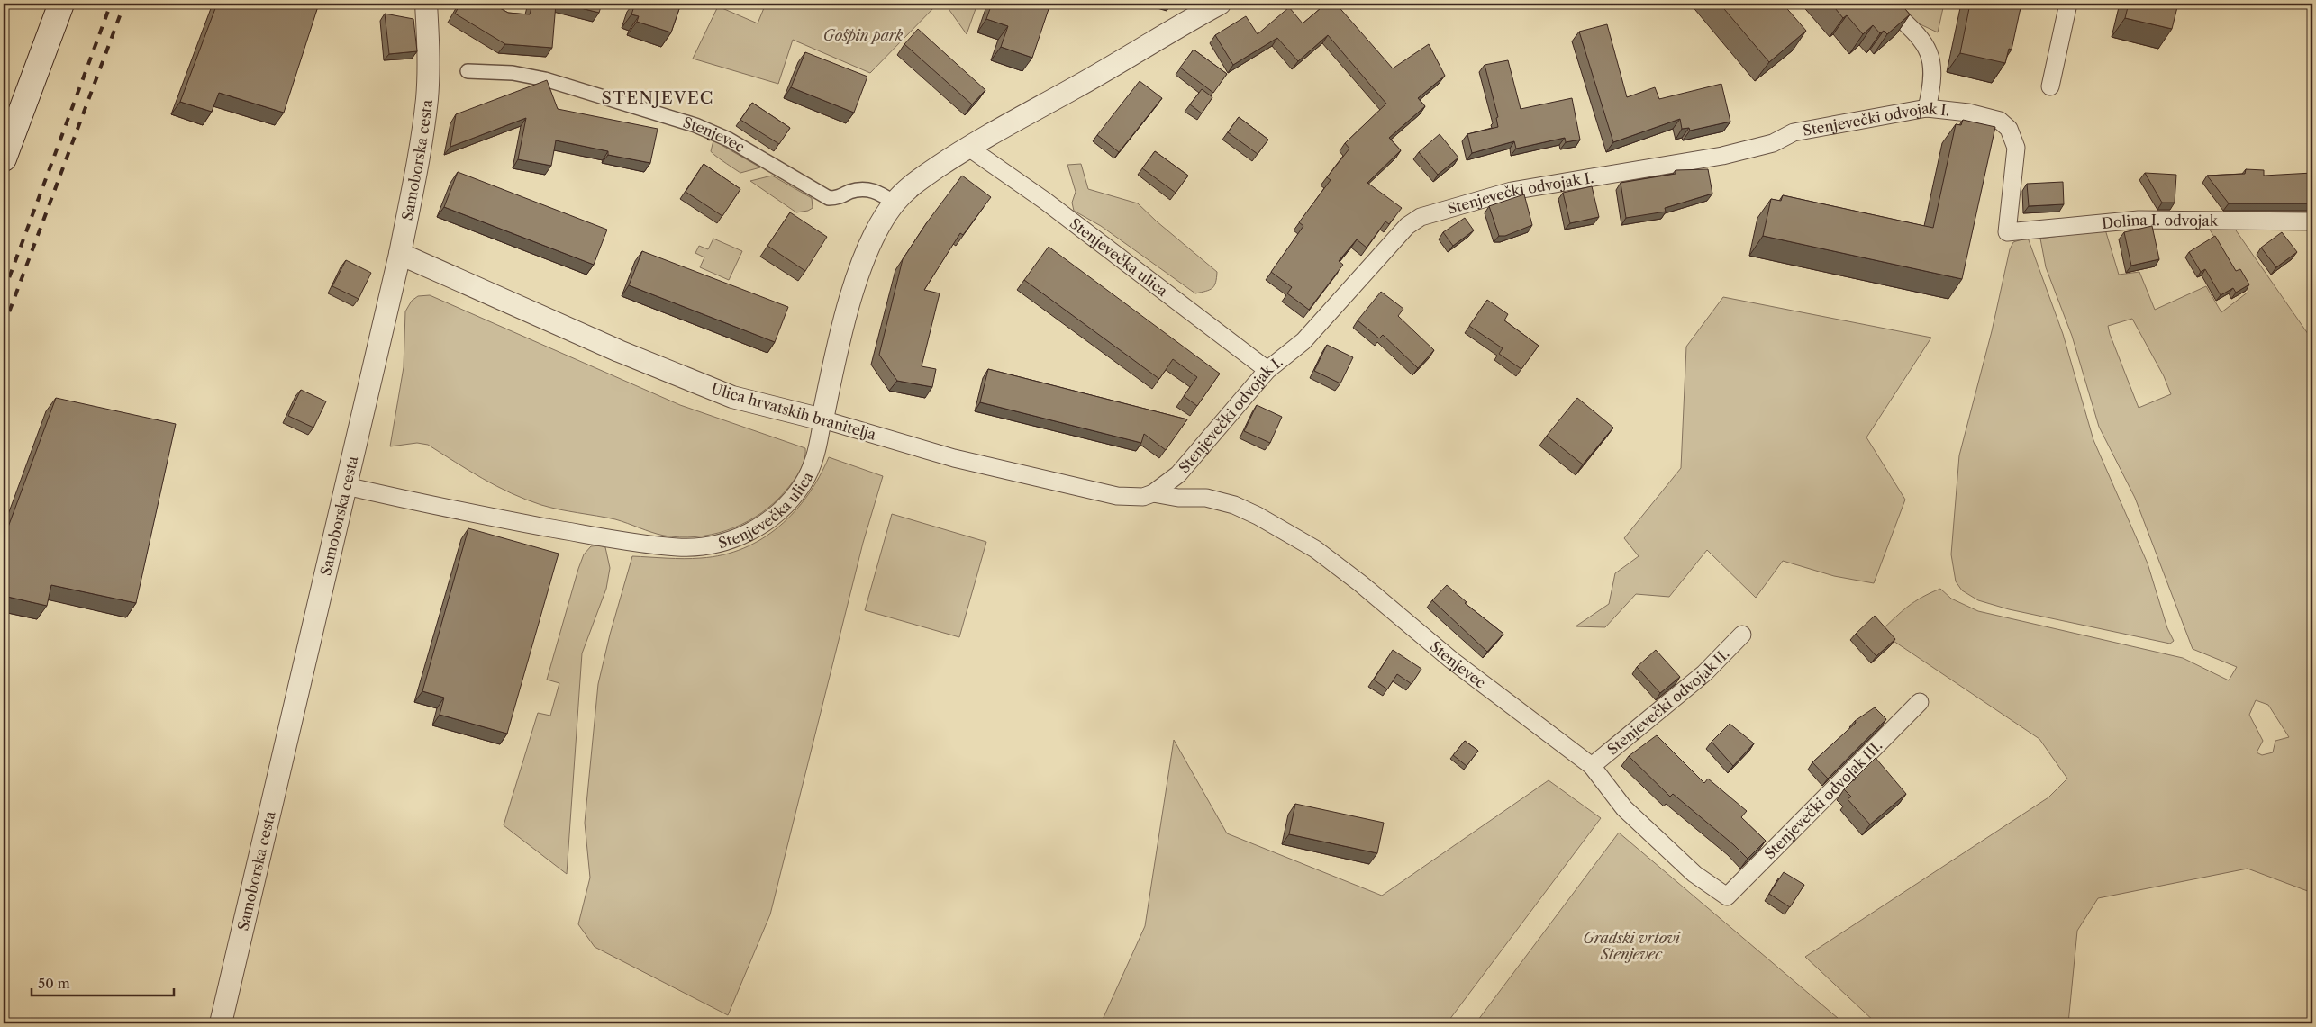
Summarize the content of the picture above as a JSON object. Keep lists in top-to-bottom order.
{
  "streets": {
    "street": [
      "Stenjevečki odvojak I.",
      "Stenjevec",
      "Samoborska cesta",
      "Dolina I. odvojak",
      "Stenjevečka ulica",
      "Ulica hrvatskih branitelja",
      "Stenjevečki odvojak II.",
      "Stenjevečki odvojak III."
    ]
  },
  "crossings": [
    ["Stenjevečki odvojak I.", "Stenjevec"],
    ["Stenjevečki odvojak I.", "Dolina I. odvojak"],
    ["Stenjevečki odvojak I.", "Stenjevečka ulica"],
    ["Stenjevečki odvojak I.", "Ulica hrvatskih branitelja"],
    ["Stenjevec", "Stenjevečka ulica"],
    ["Stenjevec", "Ulica hrvatskih branitelja"],
    ["Stenjevec", "Stenjevečki odvojak II."],
    ["Stenjevec", "Stenjevečki odvojak III."],
    ["Samoborska cesta", "Stenjevečka ulica"],
    ["Samoborska cesta", "Ulica hrvatskih branitelja"],
    ["Stenjevečka ulica", "Ulica hrvatskih branitelja"]
  ],
  "districts": ["STENJEVEC"],
  "parks": ["Gospin park", "Gradski vrtovi Stenjevec"],
  "scale_bar": "50 m"
}
